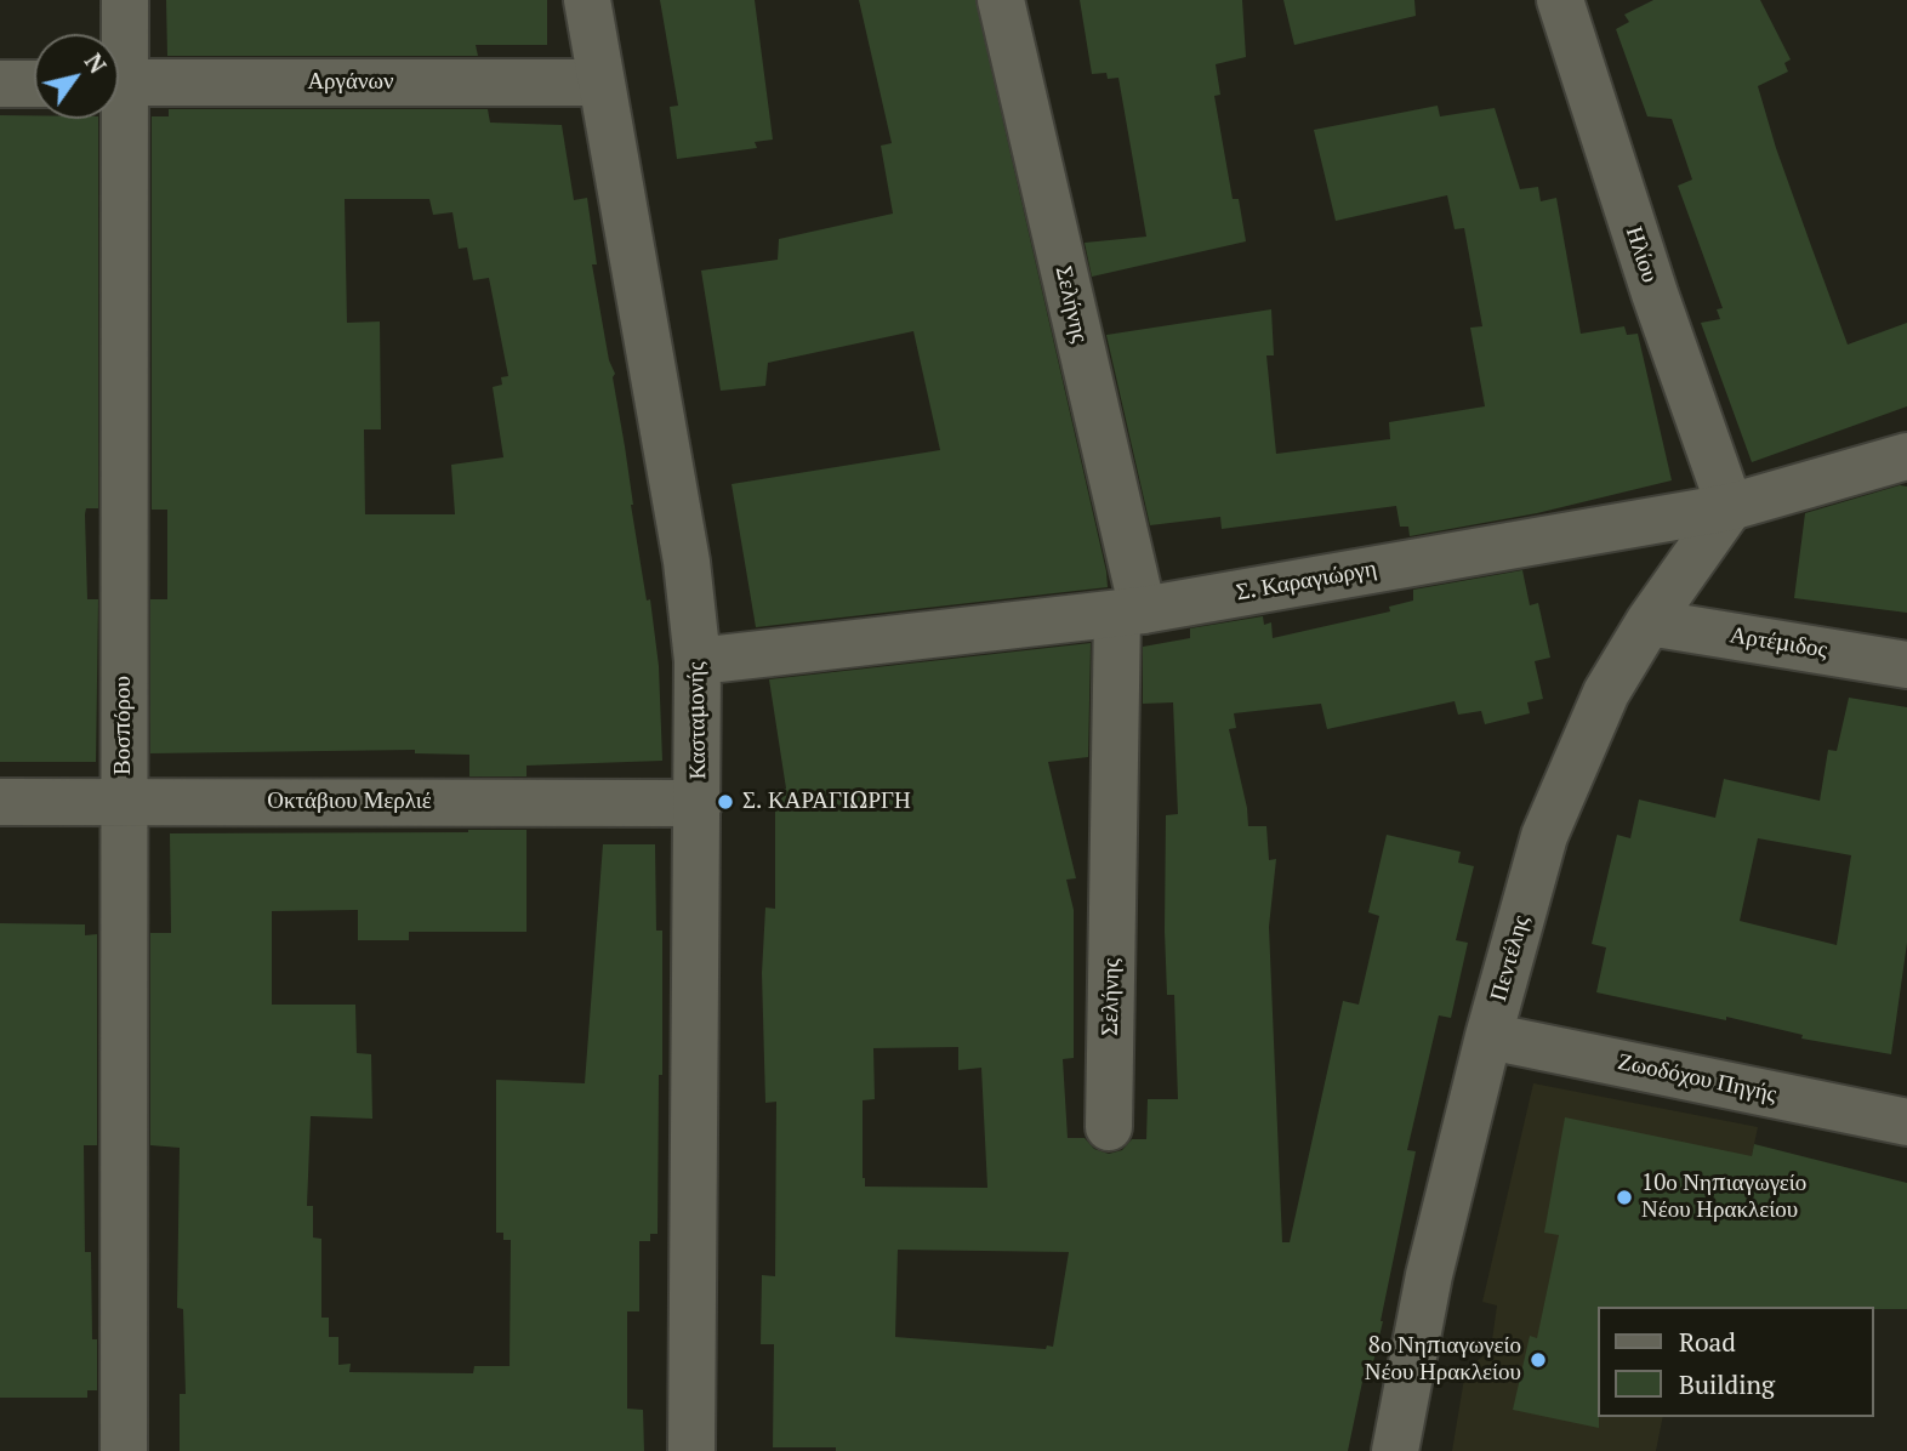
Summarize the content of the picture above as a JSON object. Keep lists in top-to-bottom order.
{
  "streets": {
    "street": [
      "Αργάνων",
      "Ηλίου",
      "Σελήνης",
      "Σ. Καραγιώργη",
      "Αρτέμιδος",
      "Κασταμονής",
      "Βοσπόρου",
      "Οκτάβιου Μερλιέ",
      "Πεντέλης",
      "Ζωοδόχου Πηγής"
    ]
  },
  "crossings": [
    ["Αργάνων", "Κασταμονής"],
    ["Ηλίου", "Σ. Καραγιώργη"],
    ["Ηλίου", "Πεντέλης"],
    ["Σελήνης", "Σ. Καραγιώργη"],
    ["Σ. Καραγιώργη", "Κασταμονής"],
    ["Σ. Καραγιώργη", "Πεντέλης"],
    ["Αρτέμιδος", "Πεντέλης"],
    ["Κασταμονής", "Οκτάβιου Μερλιέ"],
    ["Βοσπόρου", "Οκτάβιου Μερλιέ"],
    ["Πεντέλης", "Ζωοδόχου Πηγής"]
  ],
  "places": ["Σ. ΚΑΡΑΓΙΩΡΓΗ", "10ο Νηπιαγωγείο Νέου Ηρακλείου", "8ο Νηπιαγωγείο Νέου Ηρακλείου"],
  "legend": ["Road", "Building"],
  "north": "top right"
}
